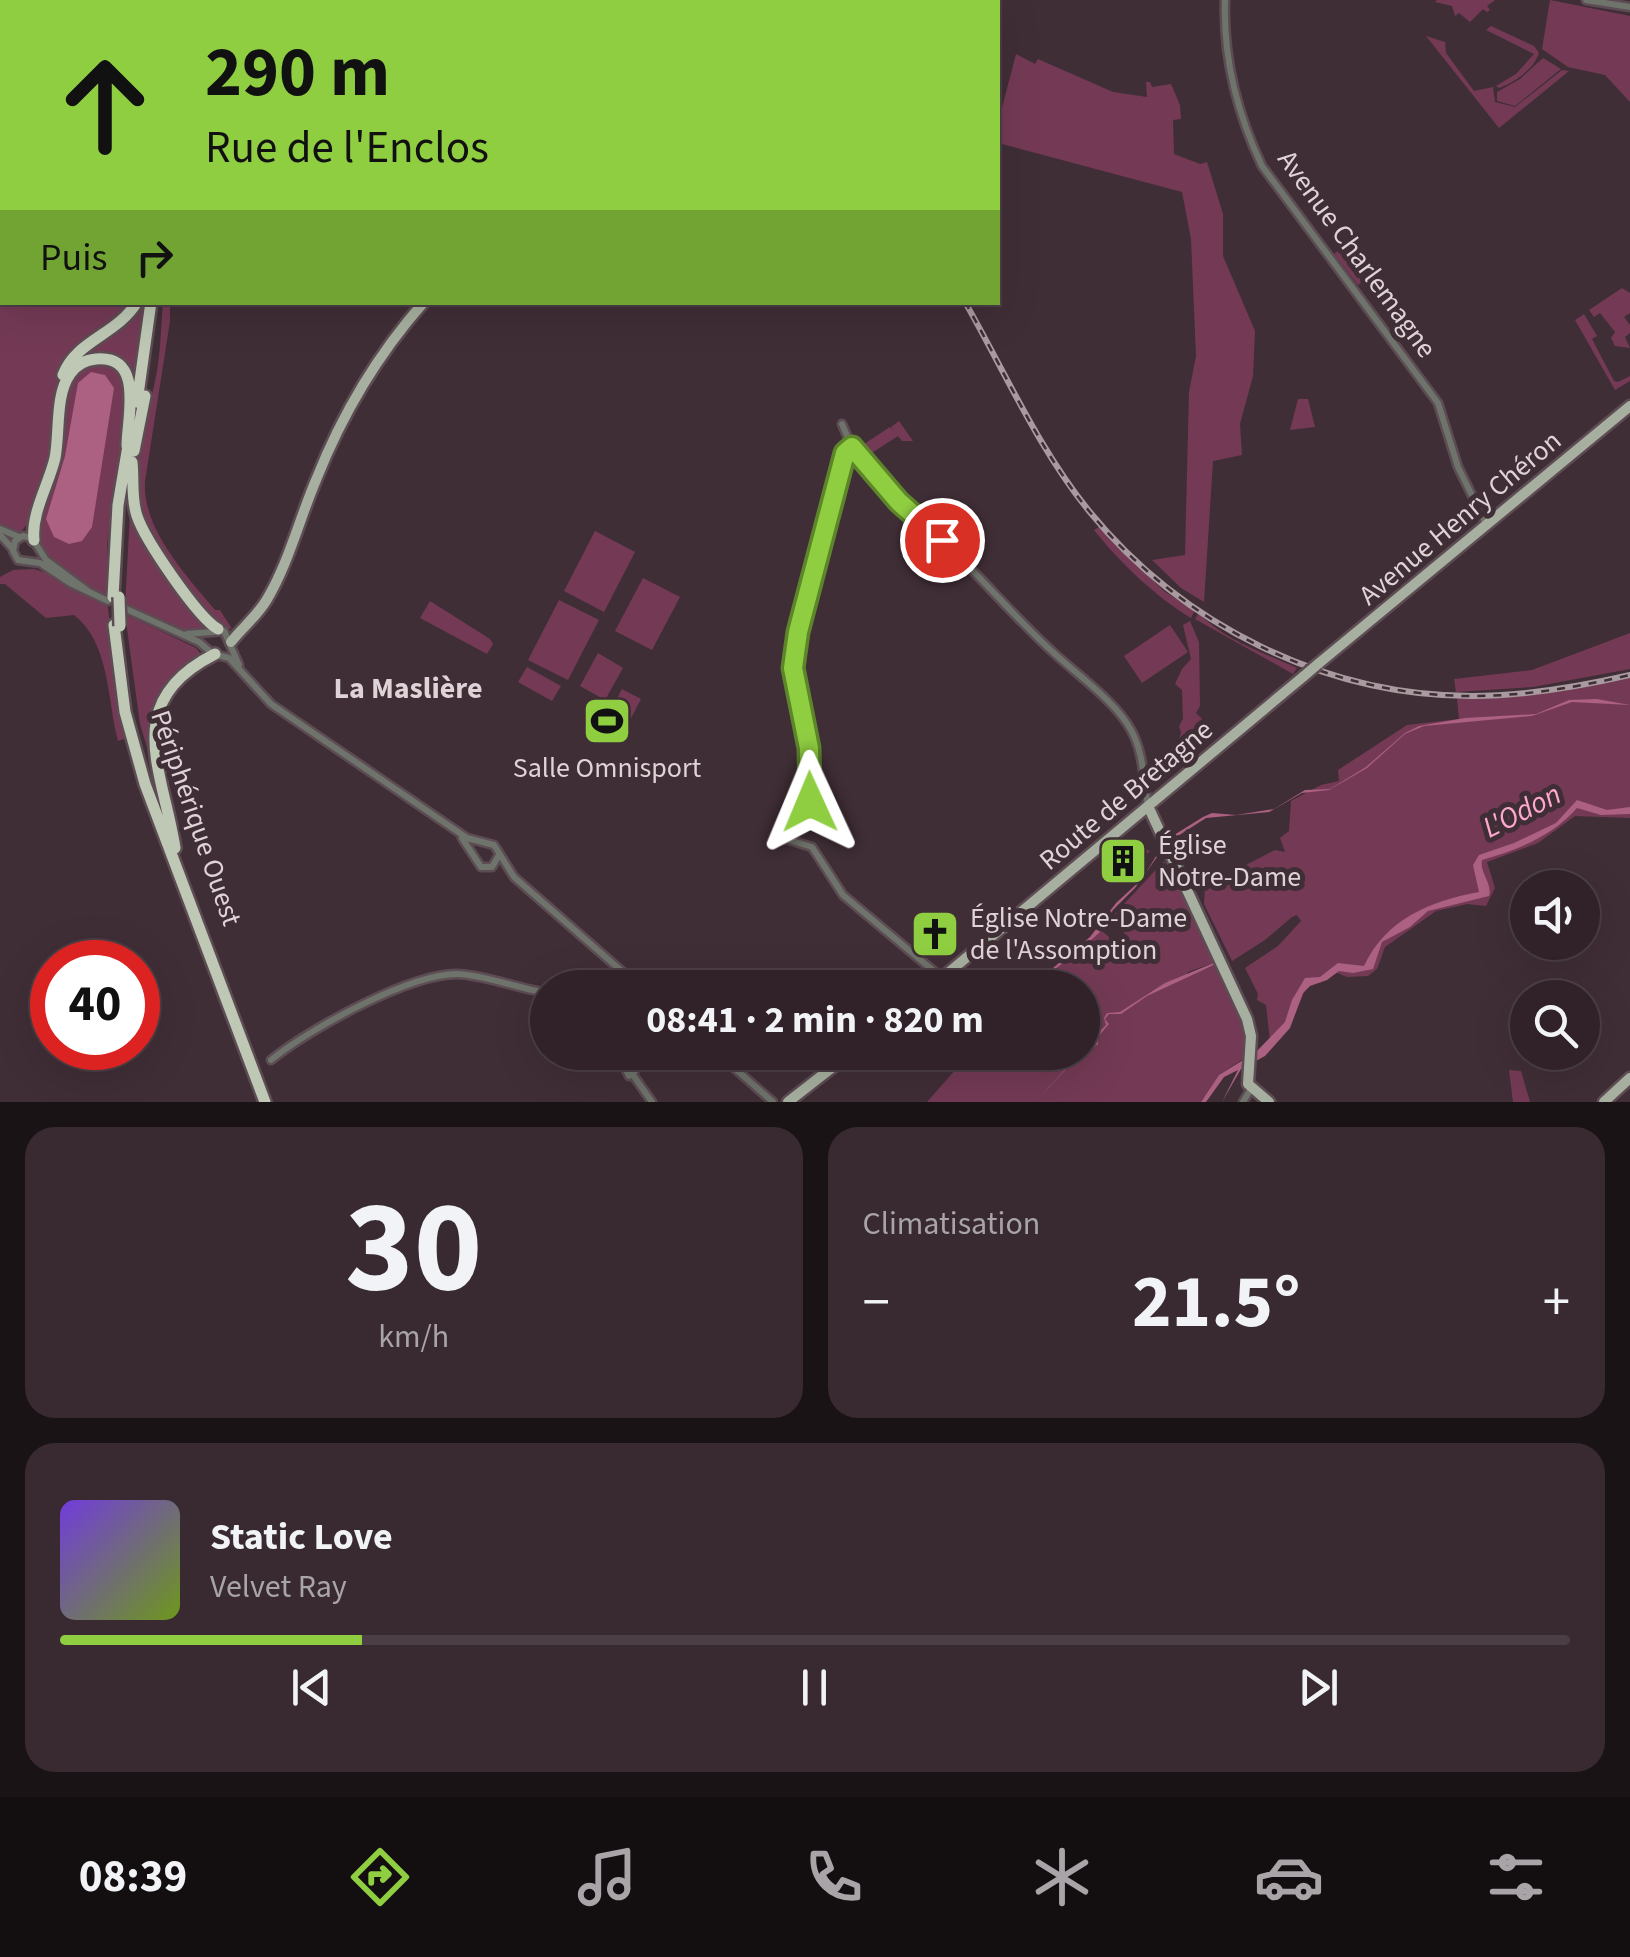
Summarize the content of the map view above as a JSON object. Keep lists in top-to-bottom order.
{
  "streets": {
    "highway": ["Périphérique Ouest"],
    "main road": ["Avenue Henry Chéron", "Route de Bretagne"],
    "street": ["Avenue Charlemagne"]
  },
  "crossings": [
    ["Avenue Charlemagne", "Avenue Henry Chéron"],
    ["Avenue Henry Chéron", "Route de Bretagne"]
  ],
  "districts": ["La Maslière"],
  "water": ["L'Odon"],
  "places": {
    "sports": ["Salle Omnisport"],
    "building": ["Église Notre-Dame"],
    "church": ["Église Notre-Dame de l'Assomption"]
  },
  "page": {
    "turn": ["290 m", "Rue de l'Enclos"],
    "then": "Puis",
    "limit": "40",
    "trip": "08:41 · 2 min · 820 m",
    "tile": [
      ["30", "km/h"],
      "Climatisation"
    ],
    "heat": ["−", "21.5°", "+"],
    "song": ["Static Love", "Velvet Ray"],
    "tabs": "08:39"
  }
}
